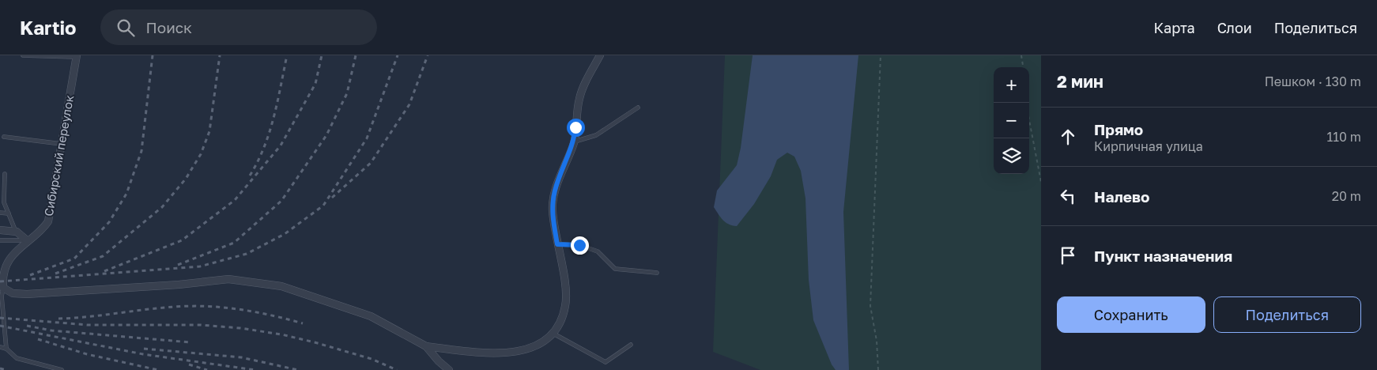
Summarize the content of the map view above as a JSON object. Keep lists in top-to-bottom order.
{
  "streets": {
    "street": ["Сибирский переулок"]
  },
  "page": {
    "header": "Kartio",
    "search": "Поиск",
    "nav": ["Карта", "Слои", "Поделиться"],
    "heading": ["2 мин", "Пешком · 130 m"],
    "map_buttons": ["+", "−"],
    "list": [
      ["Прямо", "Кирпичная улица", "110 m"],
      ["Налево", "20 m"],
      "Пункт назначения"
    ],
    "buttons": ["Сохранить", "Поделиться"]
  }
}
